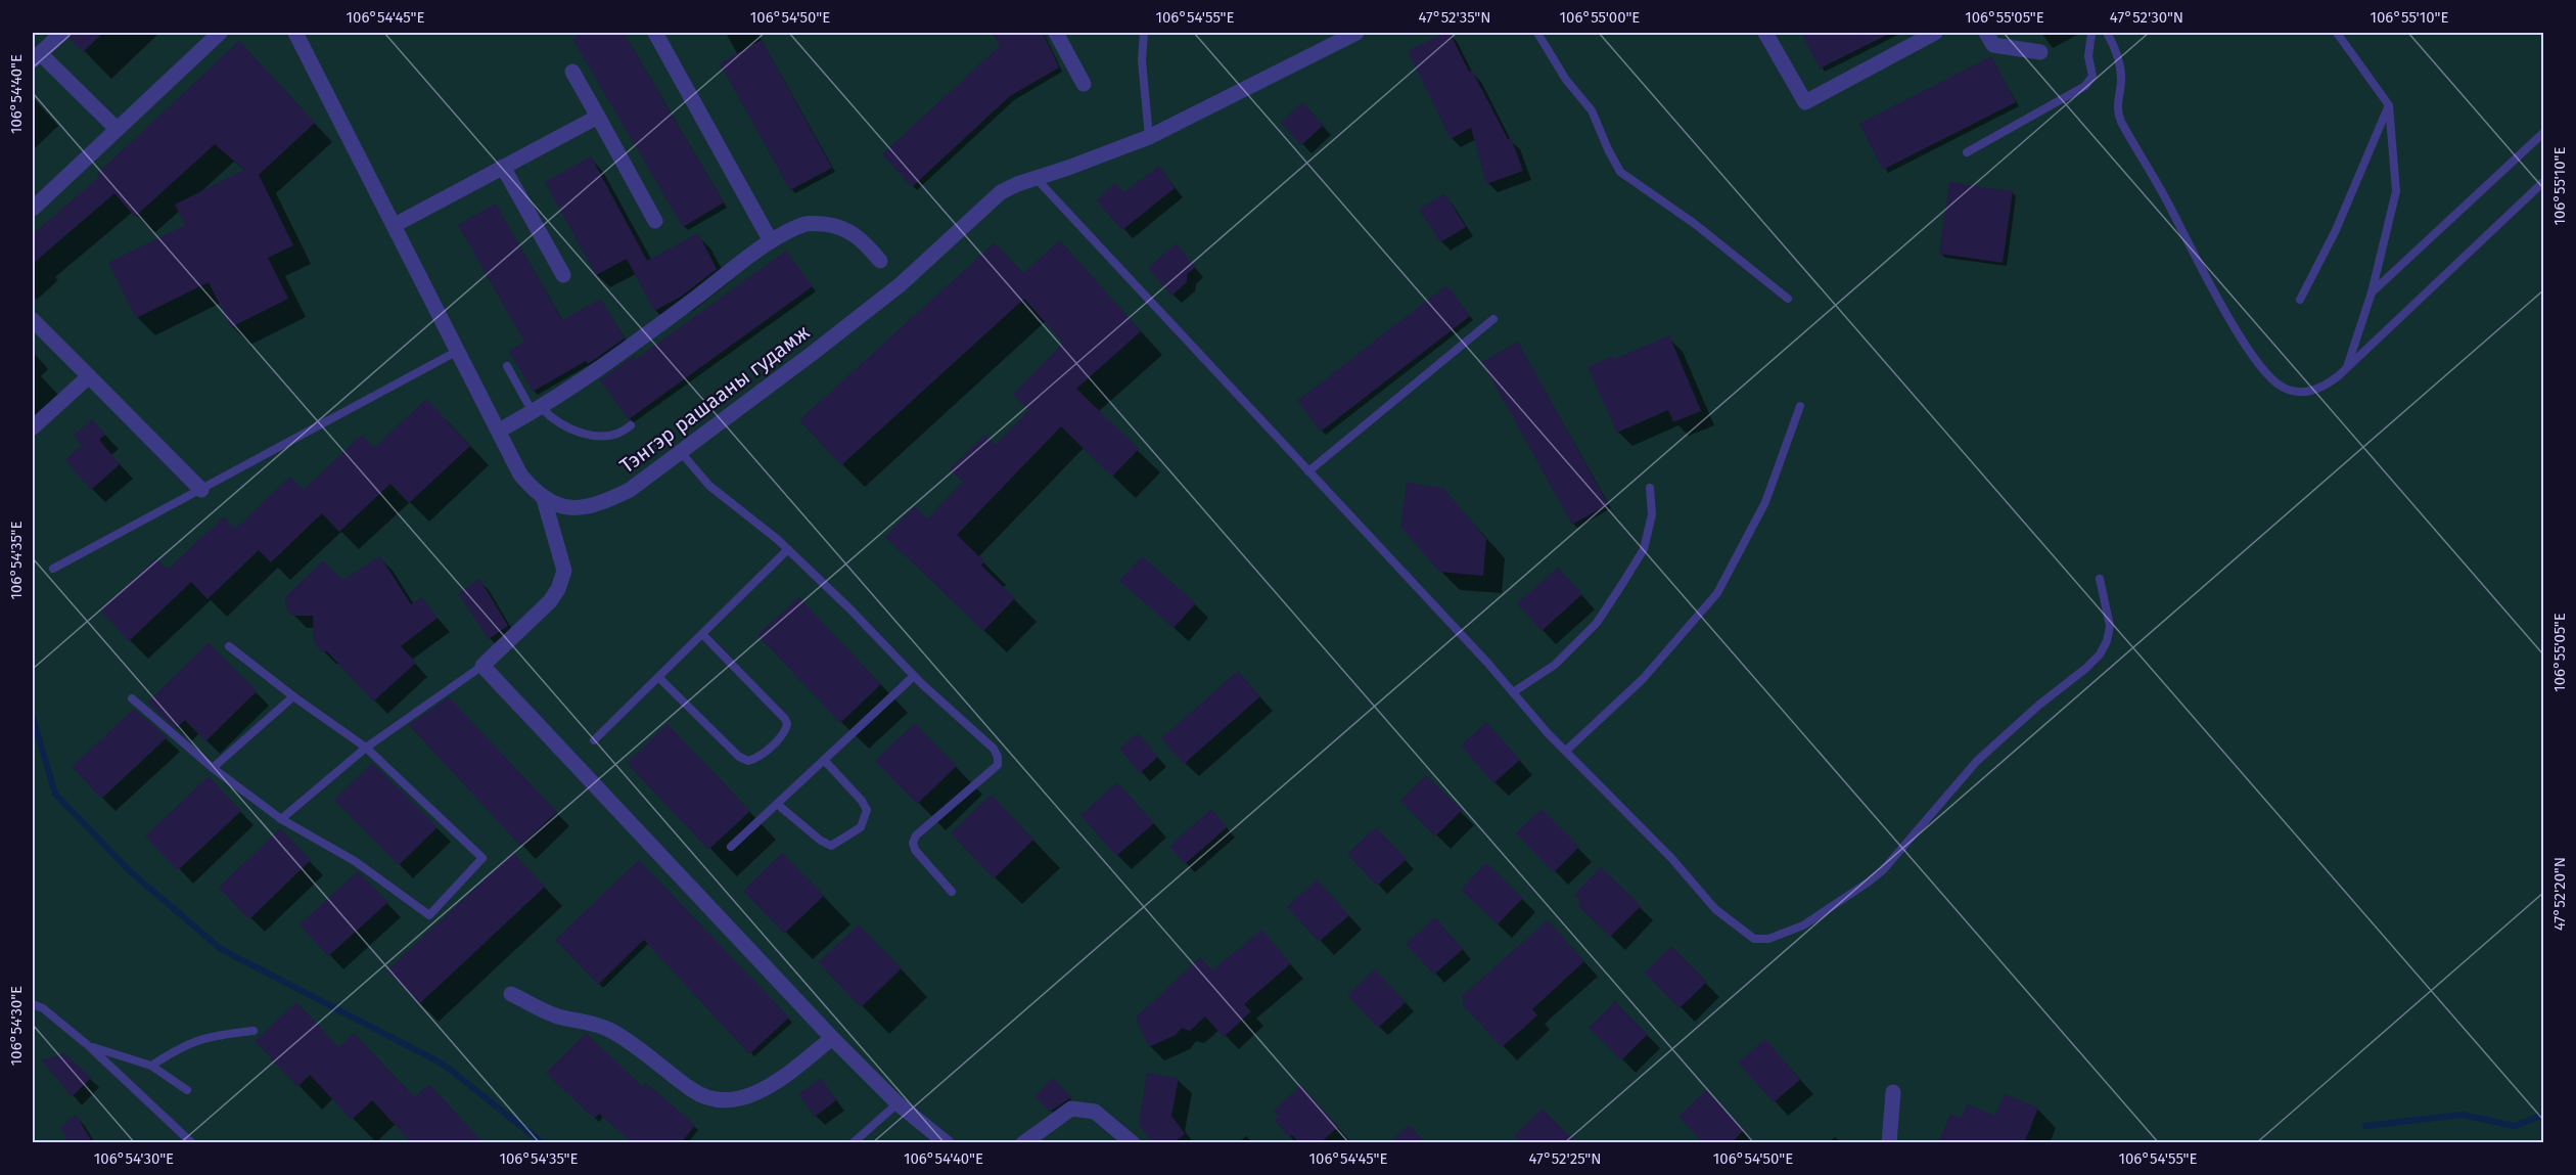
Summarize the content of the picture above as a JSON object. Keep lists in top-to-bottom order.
{
  "streets": {
    "street": ["Тэнгэр рашааны гудамж"]
  },
  "coordinates": [
    "106°54'45\"E",
    "106°54'50\"E",
    "106°54'55\"E",
    "47°52'35\"N",
    "106°55'00\"E",
    "106°55'05\"E",
    "47°52'30\"N",
    "106°55'10\"E",
    "106°54'40\"E",
    "106°54'35\"E",
    "47°52'20\"N",
    "106°54'30\"E",
    "47°52'25\"N"
  ]
}
